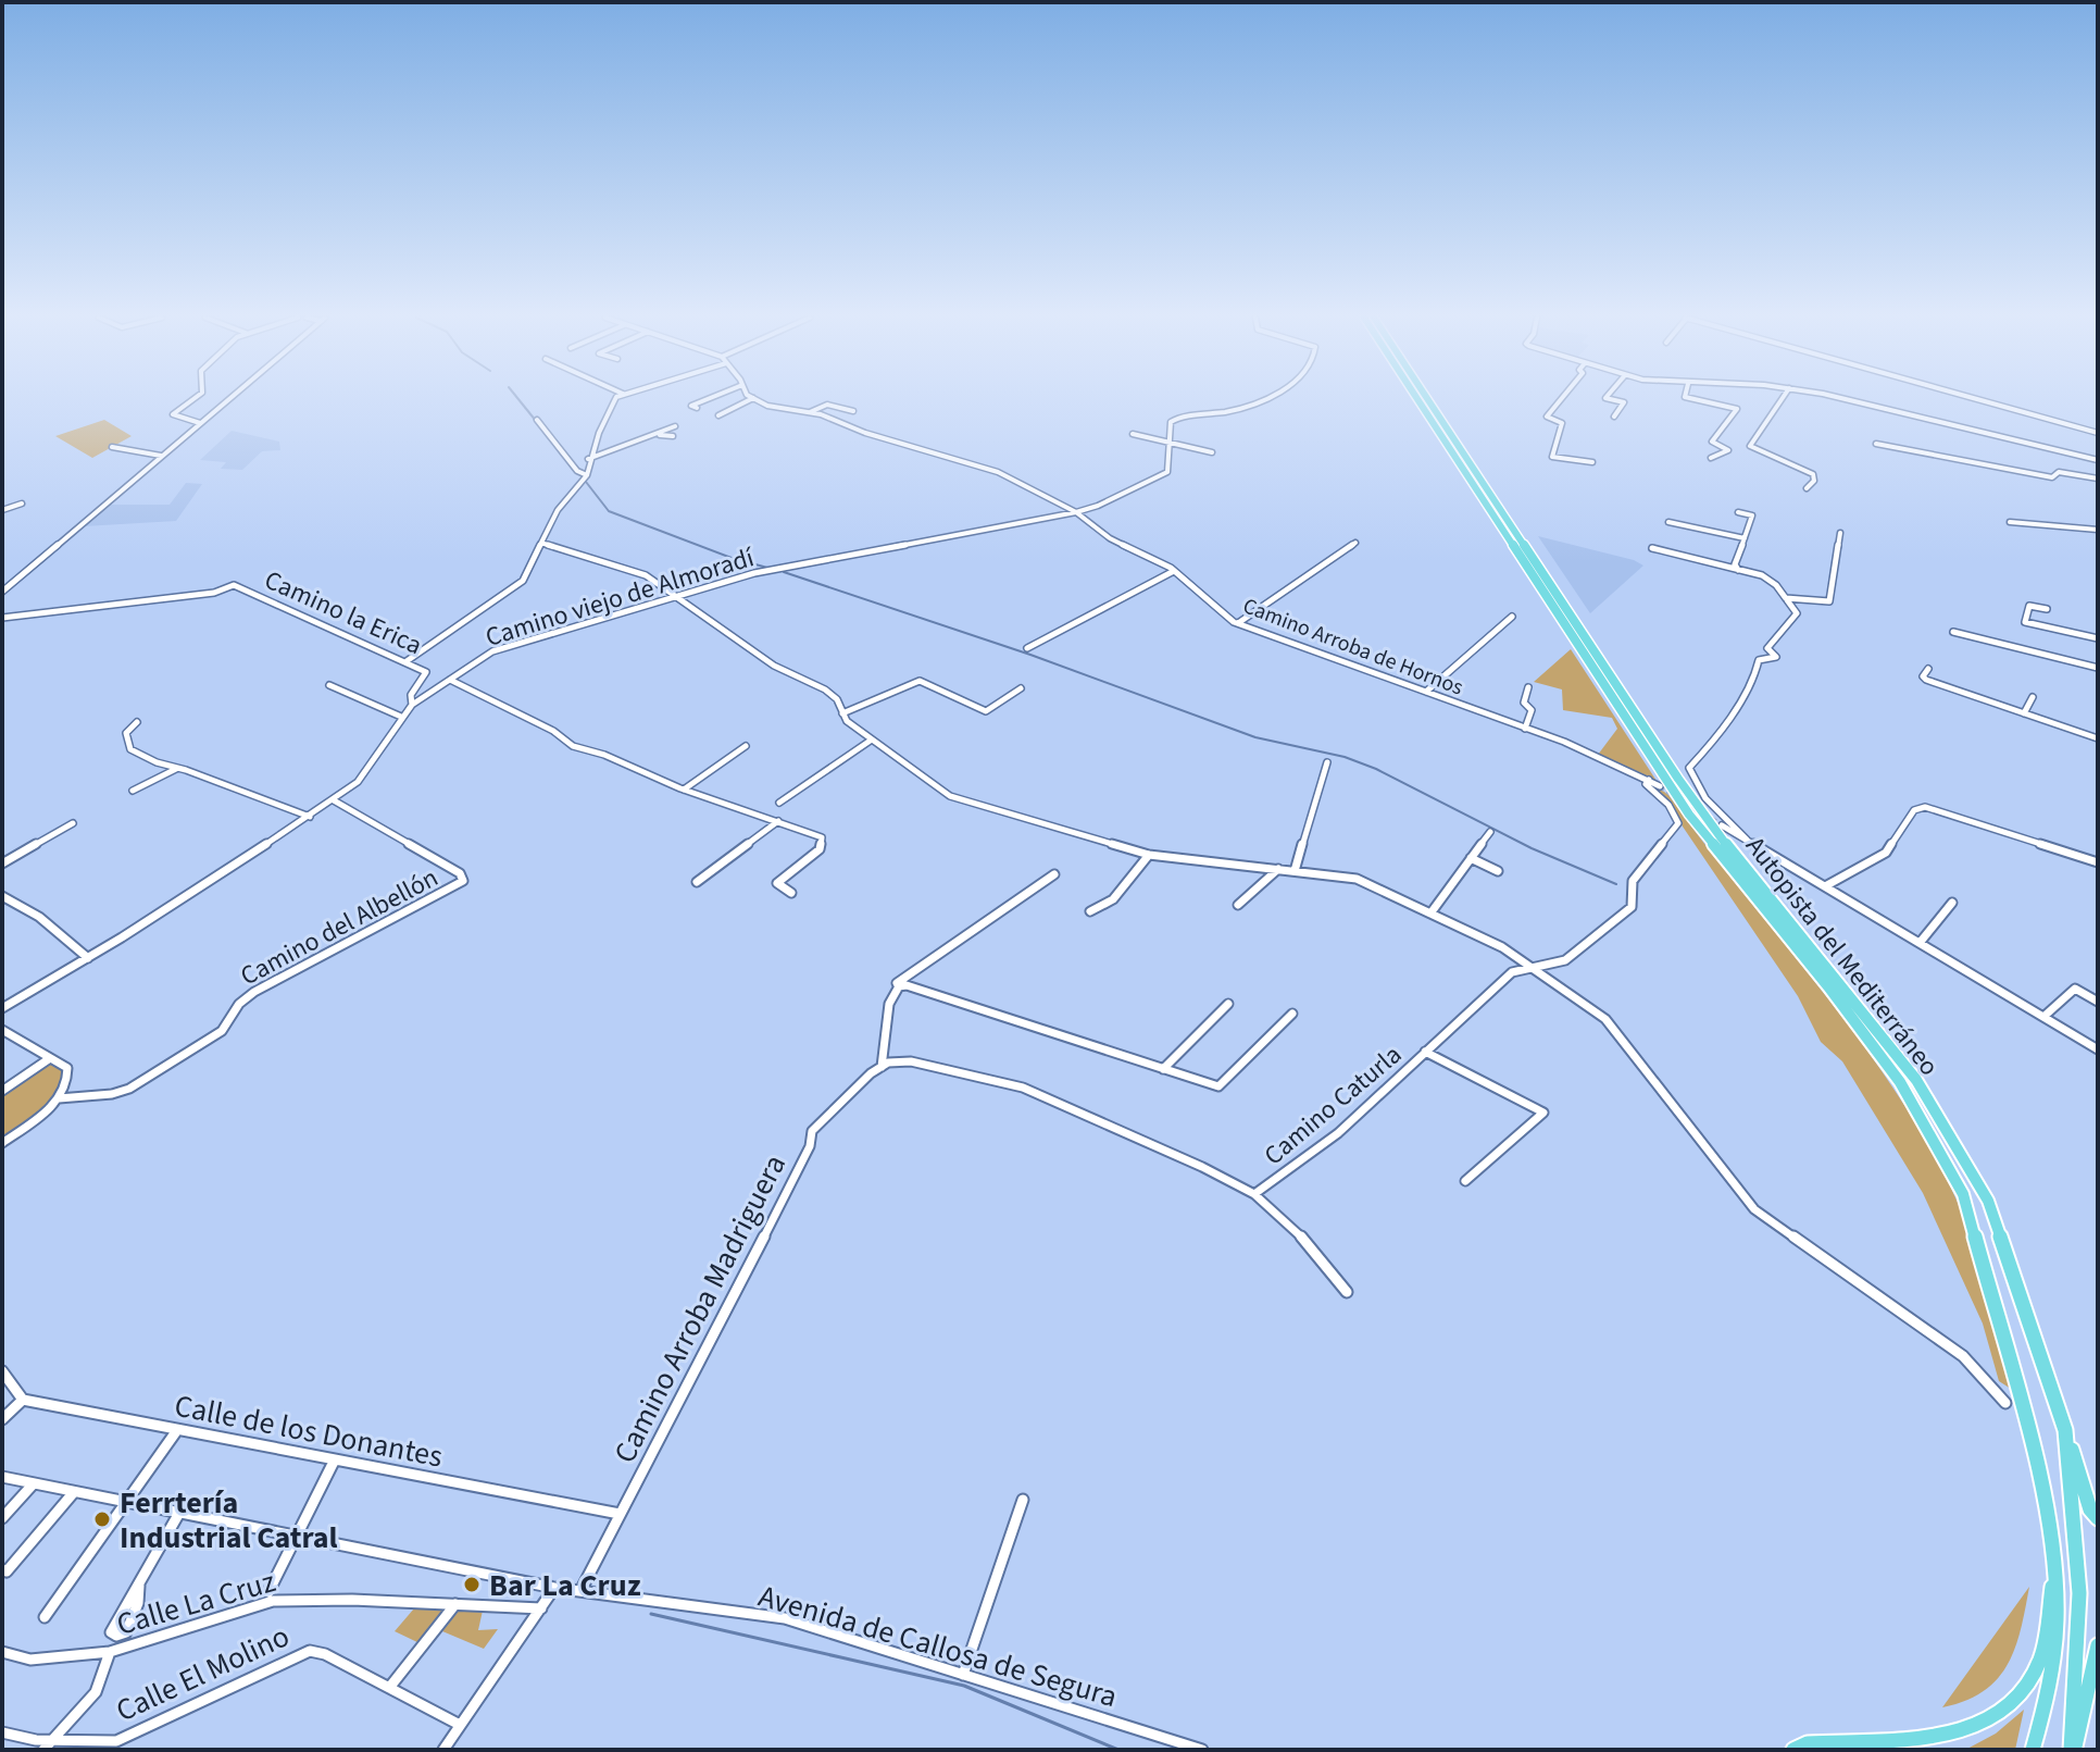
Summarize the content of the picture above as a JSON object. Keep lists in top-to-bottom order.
{
  "streets": {
    "highway": ["Autopista del Mediterráneo"],
    "street": [
      "Camino viejo de Almoradí",
      "Camino la Erica",
      "Camino Arroba de Hornos",
      "Camino del Albellón",
      "Camino Caturla",
      "Camino Arroba Madriguera",
      "Calle de los Donantes",
      "Calle La Cruz",
      "Avenida de Callosa de Segura",
      "Calle El Molino"
    ]
  },
  "crossings": [
    ["Camino viejo de Almoradí", "Camino la Erica"],
    ["Camino viejo de Almoradí", "Camino Arroba de Hornos"],
    ["Camino viejo de Almoradí", "Camino del Albellón"],
    ["Camino Arroba de Hornos", "Camino Caturla"],
    ["Camino Caturla", "Camino Arroba Madriguera"],
    ["Camino Arroba Madriguera", "Calle de los Donantes"],
    ["Camino Arroba Madriguera", "Avenida de Callosa de Segura"]
  ],
  "places": ["Ferrtería Industrial Catral", "Bar La Cruz"]
}
